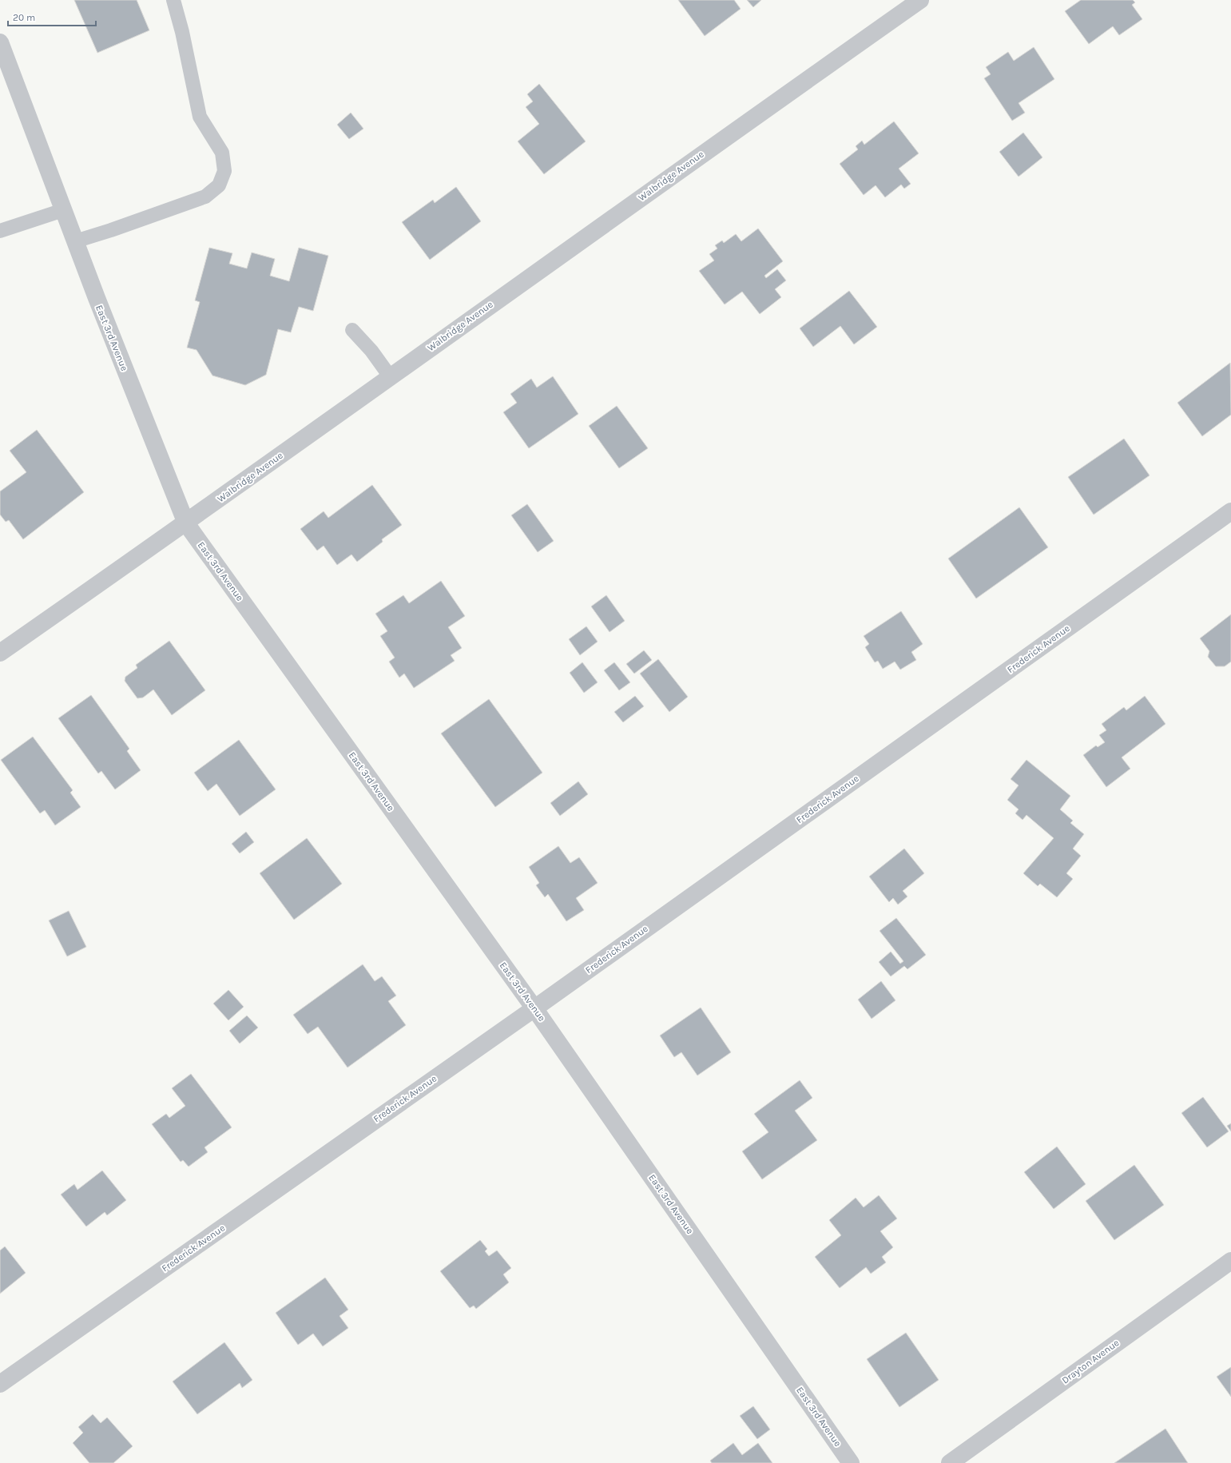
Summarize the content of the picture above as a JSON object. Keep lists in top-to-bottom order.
{
  "streets": {
    "street": [
      "Walbridge Avenue",
      "East 3rd Avenue",
      "Frederick Avenue",
      "Drayton Avenue"
    ]
  },
  "crossings": [
    ["Walbridge Avenue", "East 3rd Avenue"],
    ["East 3rd Avenue", "Frederick Avenue"]
  ],
  "scale_bar": "20 m"
}
